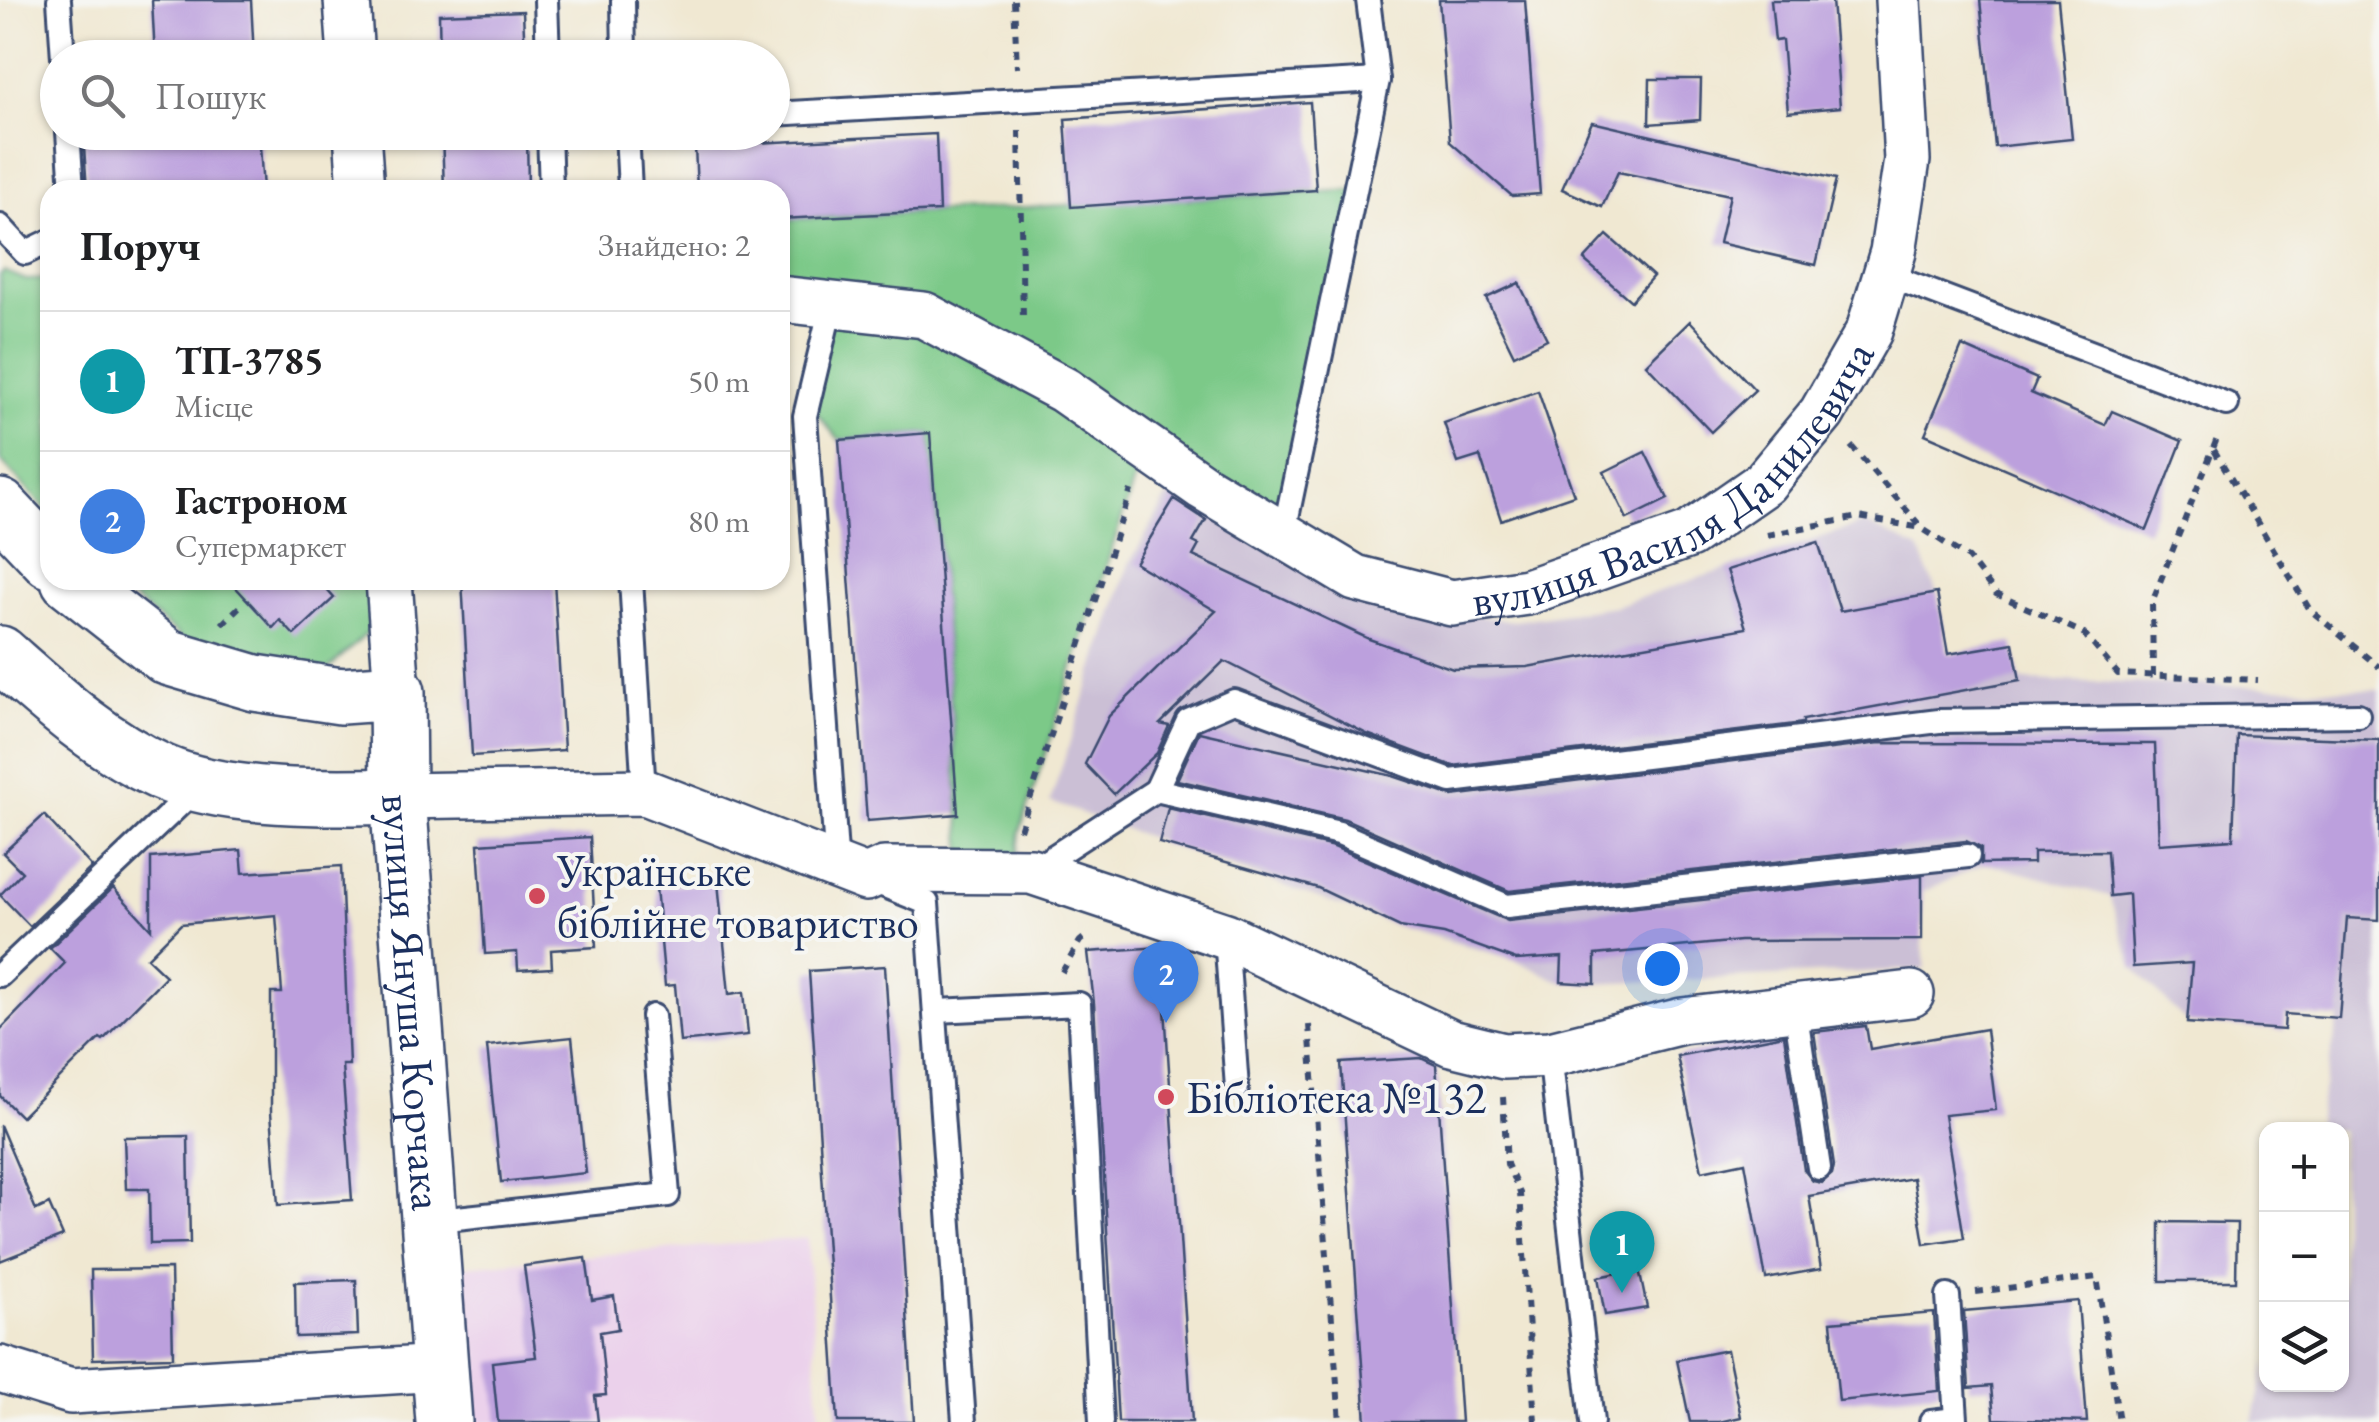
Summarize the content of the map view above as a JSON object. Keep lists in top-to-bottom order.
{
  "streets": {
    "street": ["вулиця Василя Данилевича", "вулиця Януша Корчака"]
  },
  "places": ["Українське біблійне товариство", "Бібліотека №132"],
  "page": {
    "search": "Пошук",
    "heading": ["Поруч", "Знайдено: 2"],
    "list": [
      {
        "mark": "1",
        "name": "ТП-3785",
        "note": "Місце",
        "value": "50 m"
      },
      {
        "mark": "2",
        "name": "Гастроном",
        "note": "Супермаркет",
        "value": "80 m"
      }
    ],
    "pins": ["2", "1"],
    "map_buttons": ["+", "−"]
  }
}
